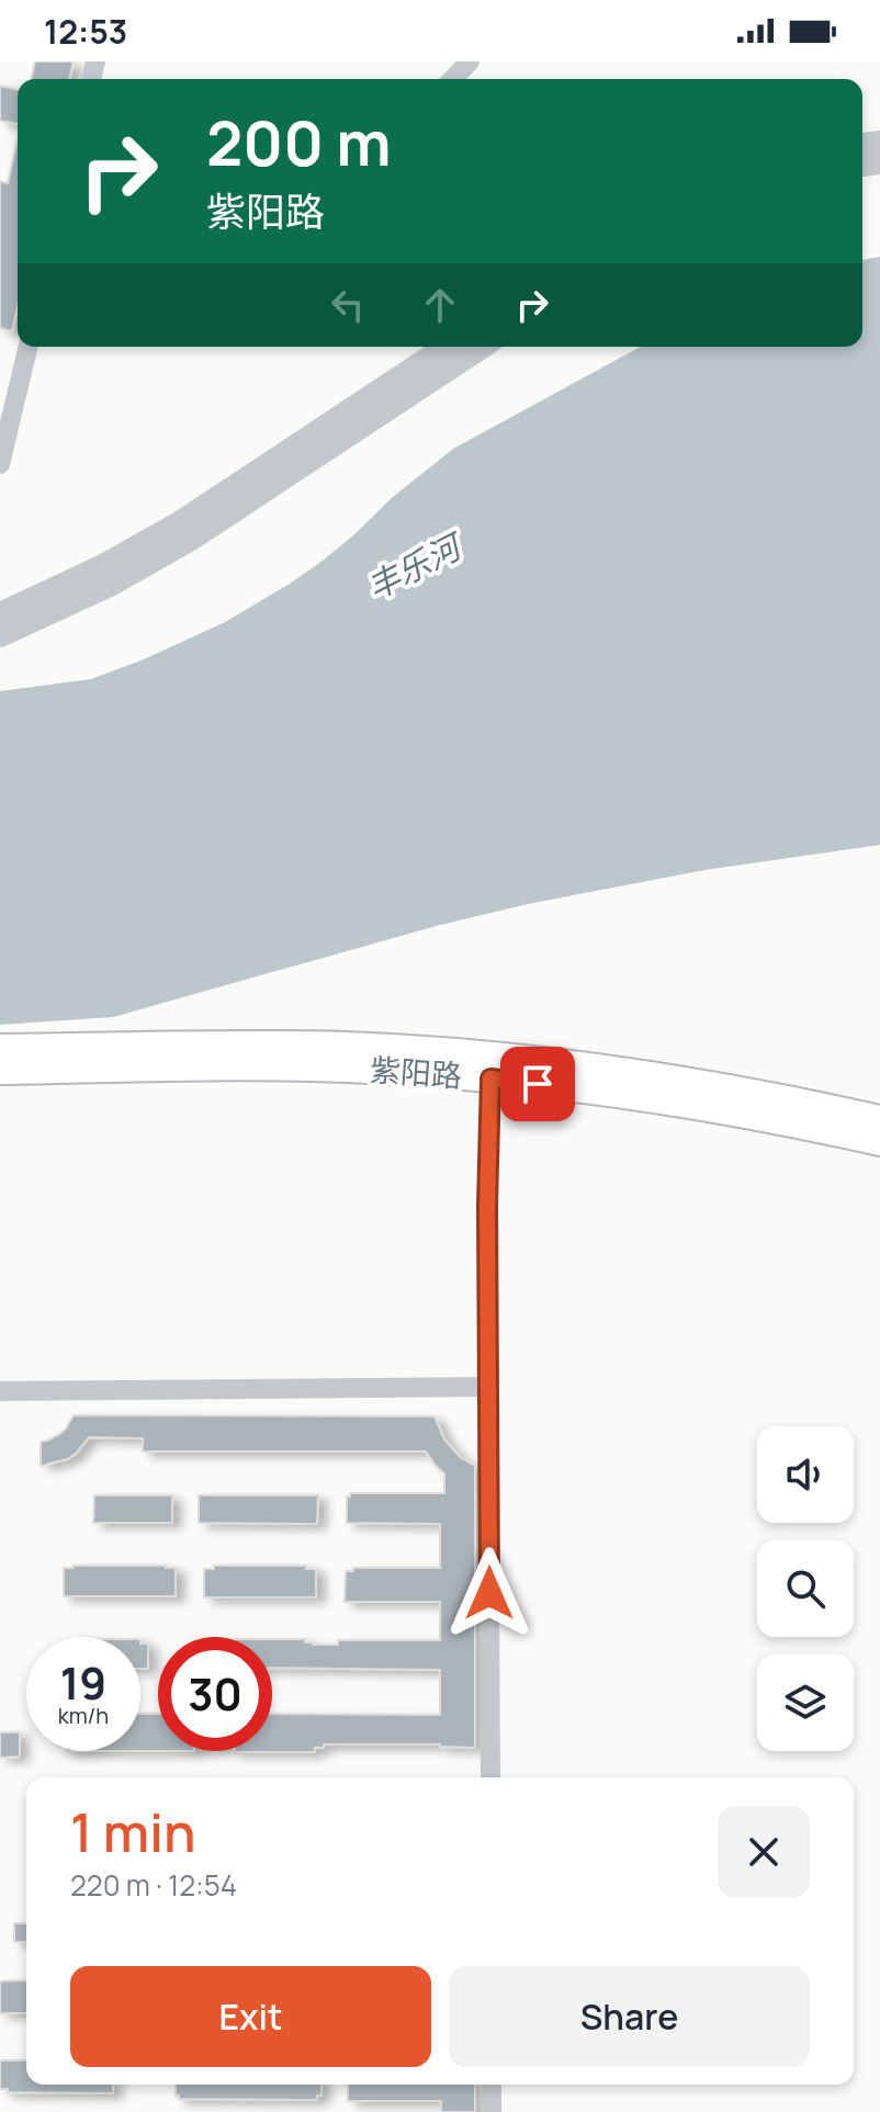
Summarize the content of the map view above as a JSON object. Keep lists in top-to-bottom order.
{
  "streets": {
    "main road": ["紫阳路"]
  },
  "water": ["丰乐河"],
  "page": {
    "status": "12:53",
    "turn": ["200 m", "紫阳路"],
    "speed": "19 km/h",
    "limit": "30",
    "heading": ["1 min", "220 m · 12:54"],
    "buttons": ["Exit", "Share"]
  }
}
